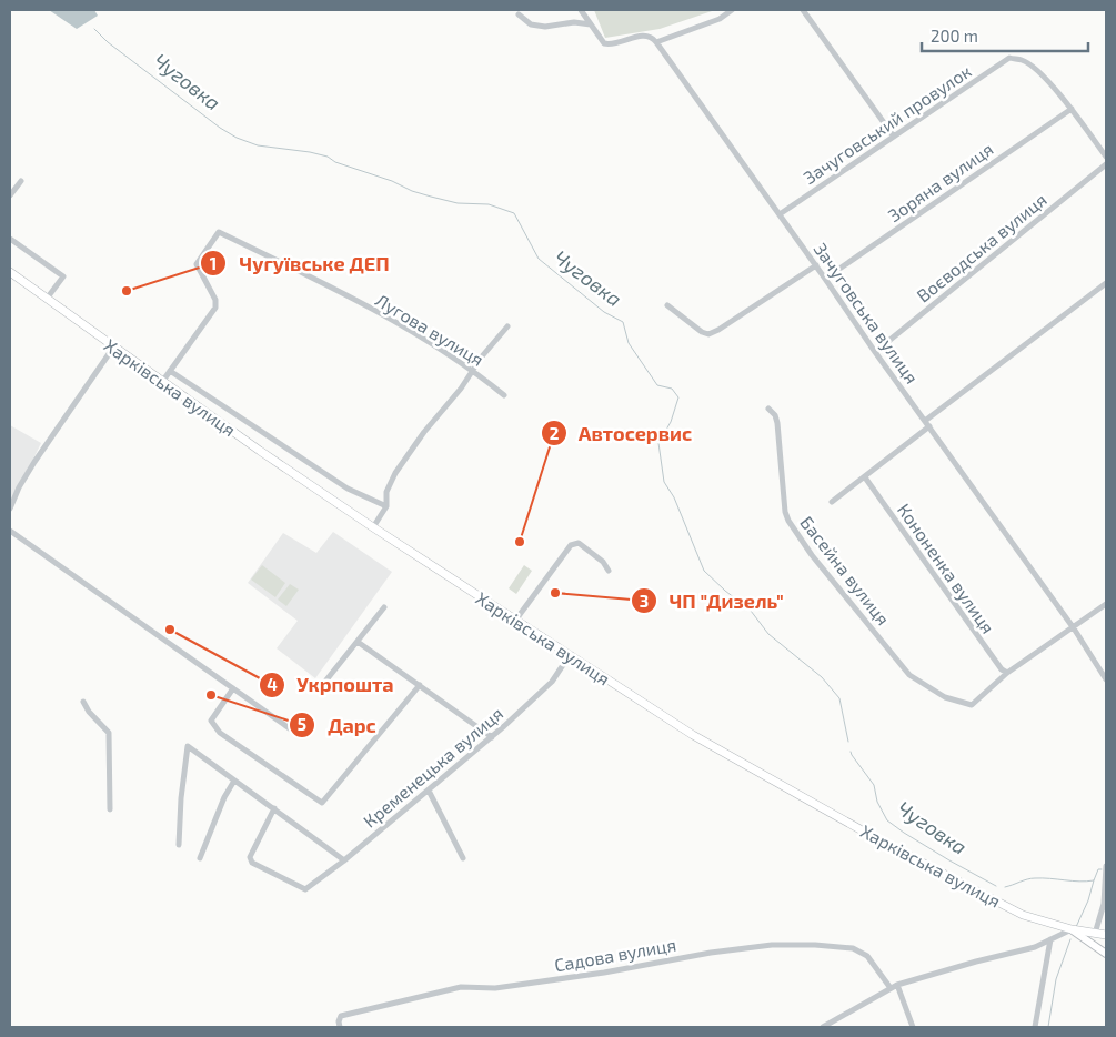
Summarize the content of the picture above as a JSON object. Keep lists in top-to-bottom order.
{
  "streets": {
    "highway": ["Харківська вулиця"],
    "street": [
      "Зачуговський провулок",
      "Зоряна вулиця",
      "Воєводська вулиця",
      "Зачуговська вулиця",
      "Лугова вулиця",
      "Кононенка вулиця",
      "Басейна вулиця",
      "Кременецька вулиця",
      "Садова вулиця"
    ]
  },
  "crossings": [
    ["Зачуговський провулок", "Зоряна вулиця"],
    ["Зачуговський провулок", "Зачуговська вулиця"],
    ["Зоряна вулиця", "Зачуговська вулиця"],
    ["Воєводська вулиця", "Зачуговська вулиця"],
    ["Харківська вулиця", "Кременецька вулиця"],
    ["Кононенка вулиця", "Басейна вулиця"]
  ],
  "water": ["Чуговка"],
  "places": [
    "Чугуївське ДЕП",
    "Автосервис",
    "ЧП \"Дизель\"",
    "Укрпошта",
    "Дарс"
  ],
  "scale_bar": "200 m"
}
